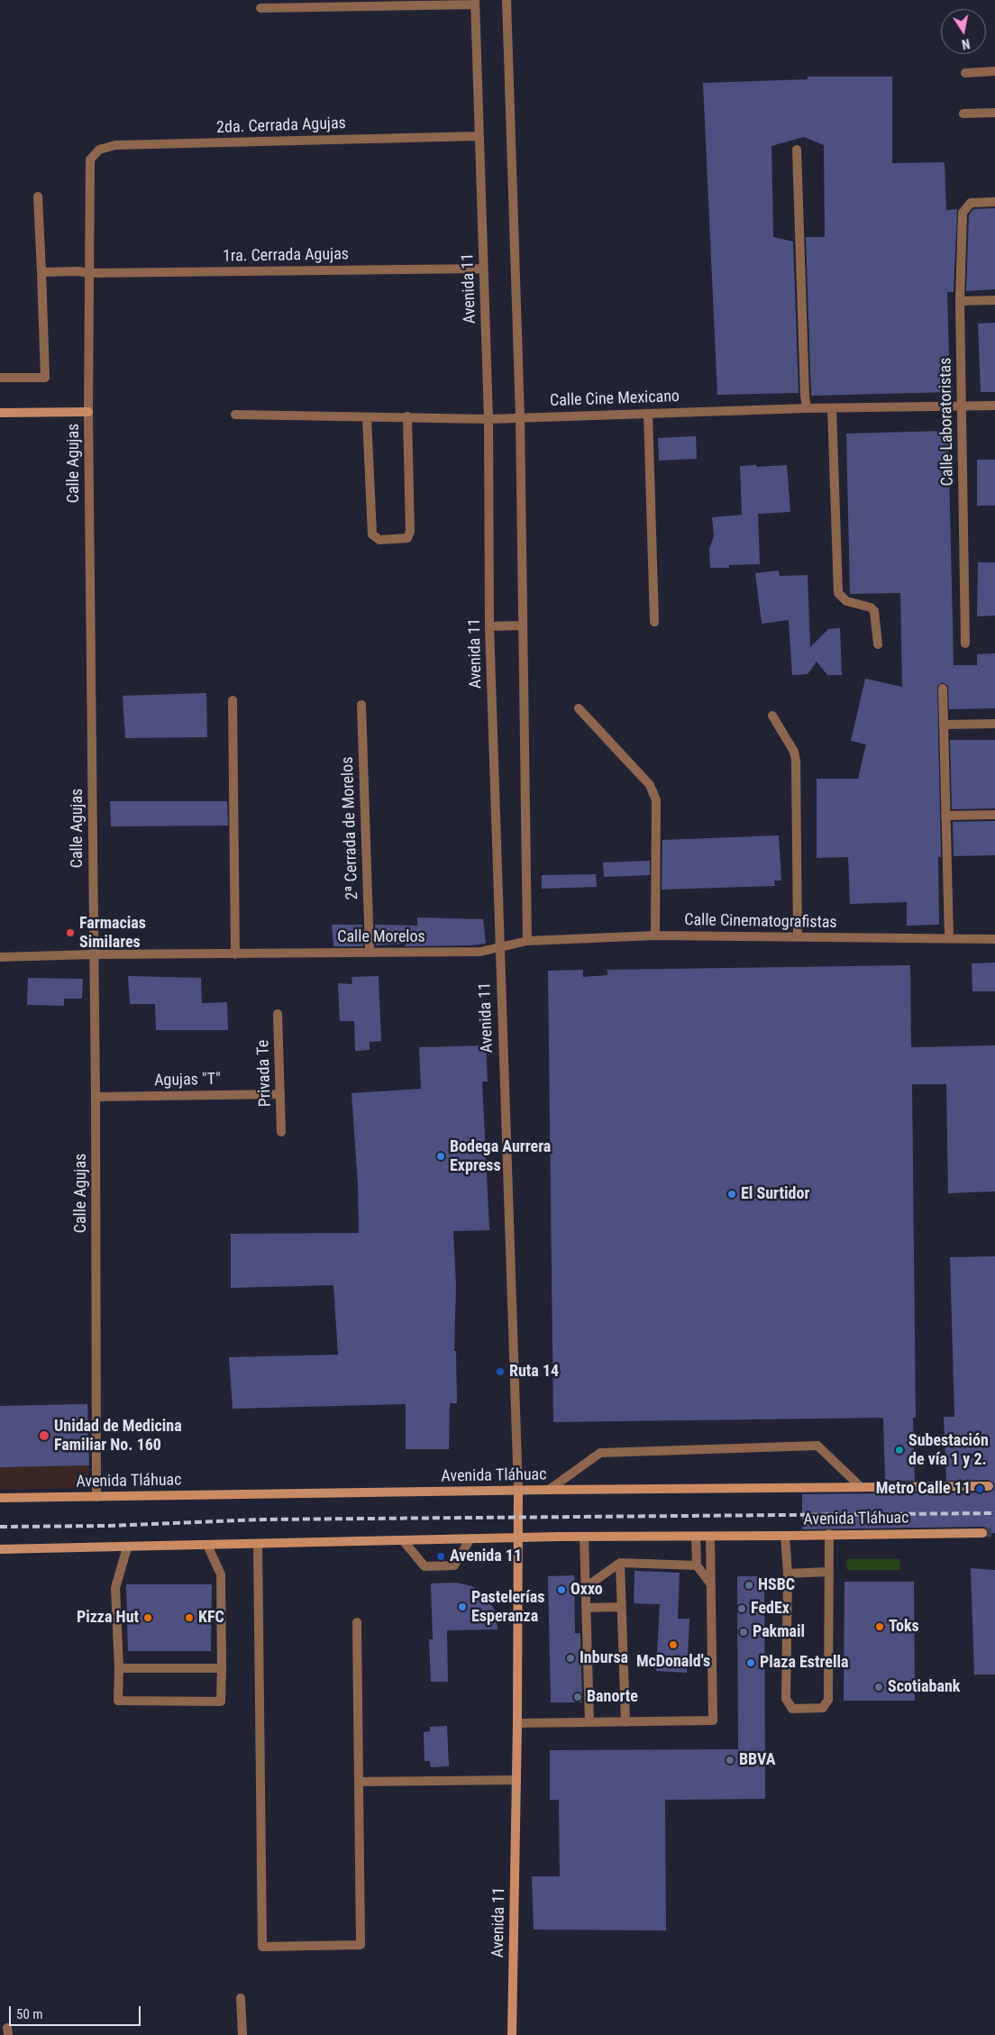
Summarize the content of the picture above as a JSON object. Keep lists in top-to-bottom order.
{
  "streets": {
    "main road": ["Avenida 11", "Avenida Tláhuac"],
    "street": [
      "2da. Cerrada Agujas",
      "1ra. Cerrada Agujas",
      "Calle Cine Mexicano",
      "Calle Laboratoristas",
      "Calle Agujas",
      "2ª Cerrada de Morelos",
      "Calle Cinematografistas",
      "Calle Morelos",
      "Privada Te",
      "Agujas \"T\""
    ]
  },
  "crossings": [
    ["2da. Cerrada Agujas", "Avenida 11"],
    ["2da. Cerrada Agujas", "Calle Agujas"],
    ["1ra. Cerrada Agujas", "Avenida 11"],
    ["1ra. Cerrada Agujas", "Calle Agujas"],
    ["Avenida 11", "Calle Cine Mexicano"],
    ["Avenida 11", "Calle Morelos"],
    ["Avenida 11", "Avenida Tláhuac"],
    ["Calle Cine Mexicano", "Calle Laboratoristas"],
    ["Calle Agujas", "Calle Morelos"],
    ["Calle Agujas", "Agujas \"T\""],
    ["Calle Agujas", "Avenida Tláhuac"],
    ["2ª Cerrada de Morelos", "Calle Morelos"],
    ["Calle Cinematografistas", "Calle Morelos"],
    ["Privada Te", "Agujas \"T\""]
  ],
  "places": [
    "Farmacias Similares",
    "Bodega Aurrera Express",
    "El Surtidor",
    "Ruta 14",
    "Unidad de Medicina Familiar No. 160",
    "Subestación de vía 1 y 2.",
    "Metro Calle 11",
    "Avenida 11",
    "HSBC",
    "Oxxo",
    "Pastelerías Esperanza",
    "FedEx",
    "Pizza Hut",
    "KFC",
    "Toks",
    "Pakmail",
    "McDonald's",
    "Inbursa",
    "Plaza Estrella",
    "Scotiabank",
    "Banorte",
    "BBVA"
  ],
  "scale_bar": "50 m",
  "north": "bottom"
}
